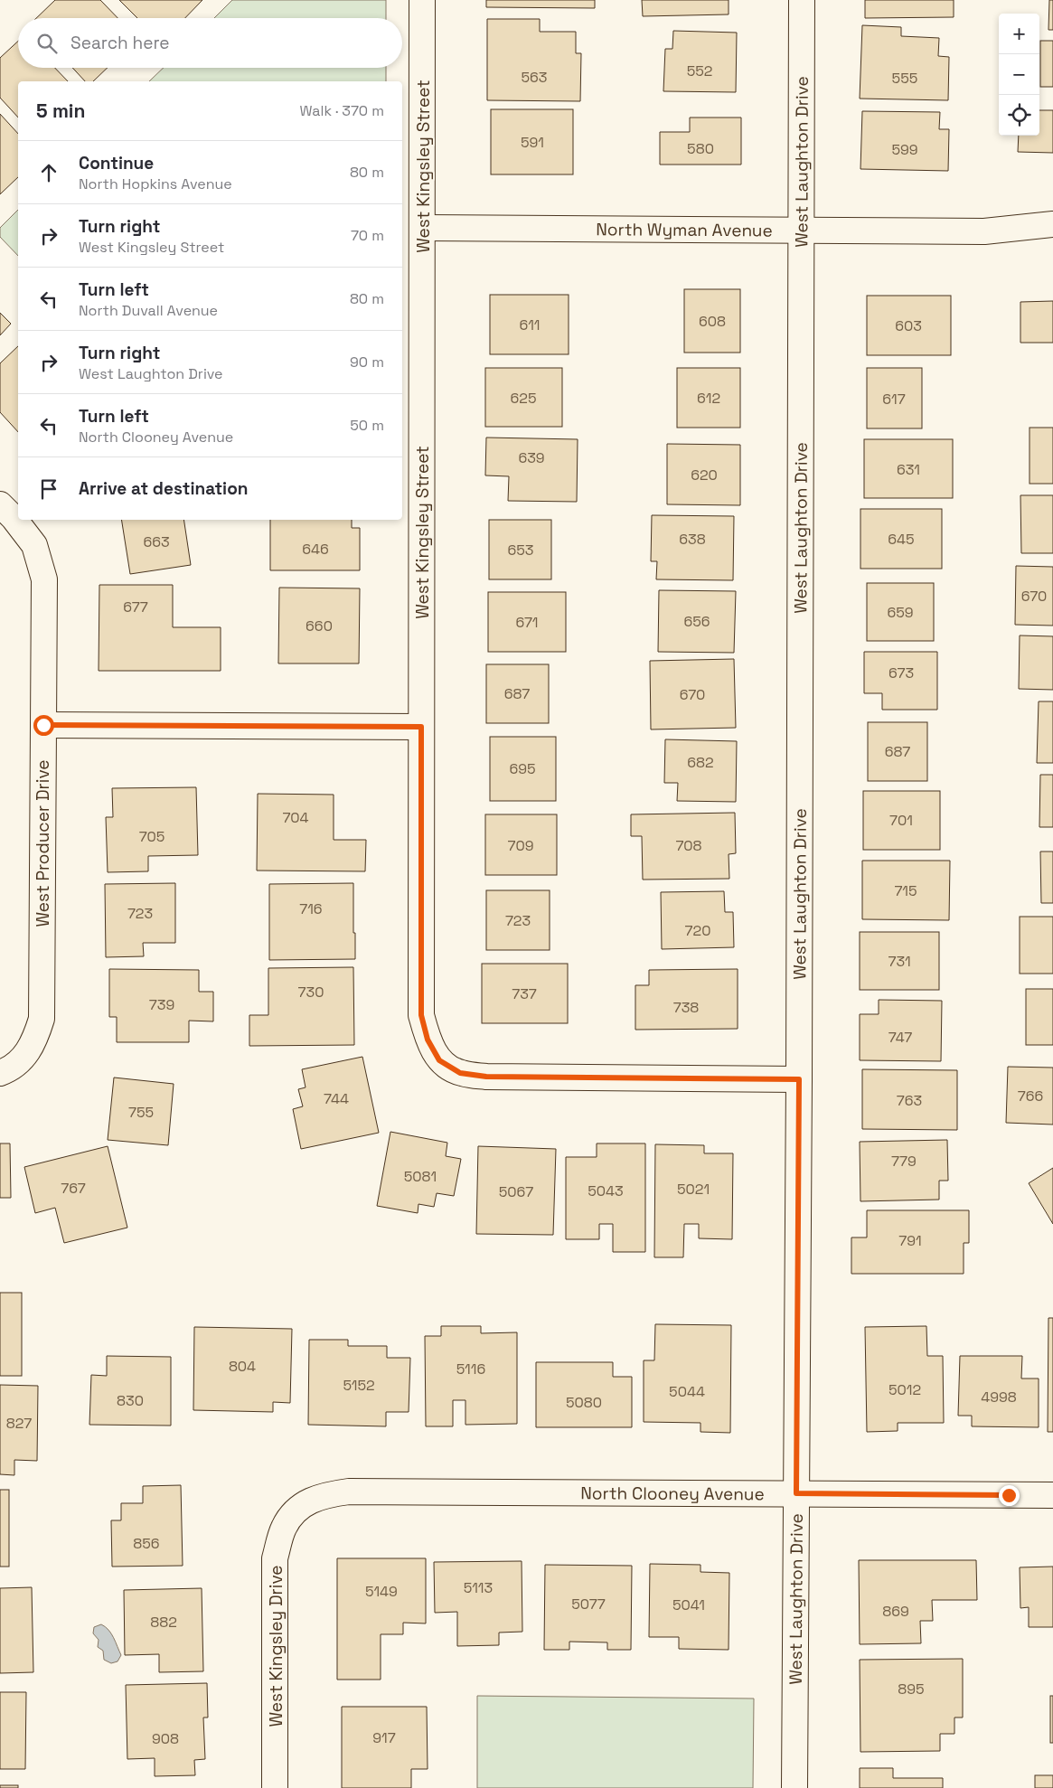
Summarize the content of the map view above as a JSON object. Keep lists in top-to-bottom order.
{
  "streets": {
    "street": [
      "West Laughton Drive",
      "West Kingsley Street",
      "North Wyman Avenue",
      "West Producer Drive",
      "North Clooney Avenue",
      "West Kingsley Drive"
    ]
  },
  "crossings": [
    ["West Laughton Drive", "West Kingsley Street"],
    ["West Laughton Drive", "North Wyman Avenue"],
    ["West Laughton Drive", "North Clooney Avenue"],
    ["West Kingsley Street", "North Wyman Avenue"],
    ["North Clooney Avenue", "West Kingsley Drive"]
  ],
  "house_numbers": [
    "552",
    "563",
    "555",
    "591",
    "580",
    "599",
    "608",
    "611",
    "603",
    "625",
    "612",
    "617",
    "639",
    "631",
    "620",
    "638",
    "645",
    "663",
    "646",
    "653",
    "670",
    "677",
    "659",
    "656",
    "671",
    "660",
    "673",
    "687",
    "670",
    "687",
    "682",
    "695",
    "704",
    "701",
    "705",
    "709",
    "708",
    "715",
    "716",
    "723",
    "723",
    "720",
    "731",
    "730",
    "737",
    "739",
    "738",
    "747",
    "766",
    "744",
    "763",
    "755",
    "779",
    "5081",
    "767",
    "5021",
    "5043",
    "5067",
    "791",
    "804",
    "5116",
    "5152",
    "5012",
    "5044",
    "4998",
    "830",
    "5080",
    "827",
    "856",
    "5113",
    "5149",
    "5077",
    "5041",
    "869",
    "882",
    "895",
    "917",
    "908"
  ],
  "page": {
    "map_buttons": ["+", "−"],
    "search": "Search here",
    "heading": ["5 min", "Walk · 370 m"],
    "list": [
      ["Continue", "North Hopkins Avenue", "80 m"],
      ["Turn right", "West Kingsley Street", "70 m"],
      ["Turn left", "North Duvall Avenue", "80 m"],
      ["Turn right", "West Laughton Drive", "90 m"],
      ["Turn left", "North Clooney Avenue", "50 m"],
      "Arrive at destination"
    ]
  }
}
